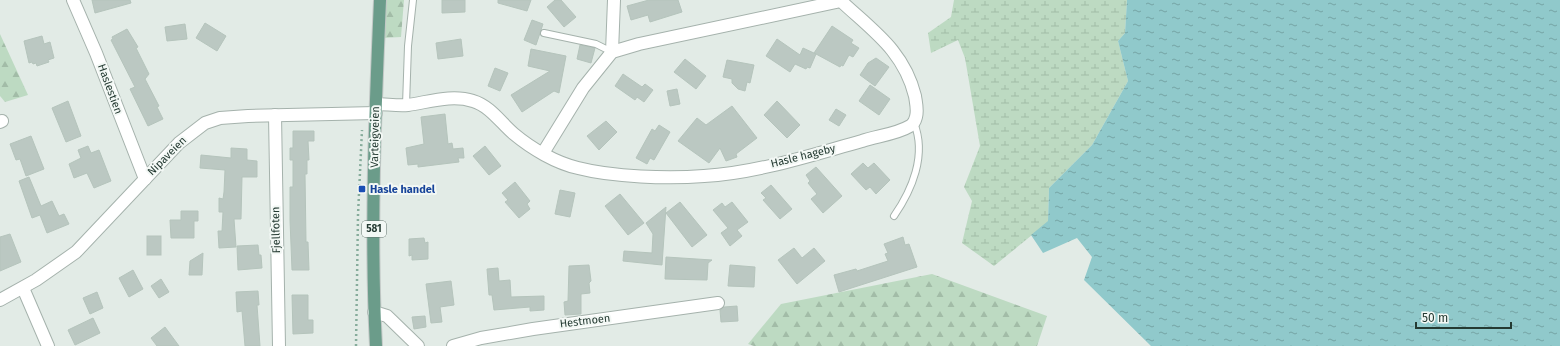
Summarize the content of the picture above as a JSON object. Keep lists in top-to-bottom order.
{
  "streets": {
    "main road": ["Varteigveien", "581"],
    "street": [
      "Haslestien",
      "Nipaveien",
      "Hasle hageby",
      "Fjellfoten",
      "Hestmoen"
    ]
  },
  "crossings": [
    ["Haslestien", "Nipaveien"],
    ["Varteigveien", "Nipaveien"],
    ["Varteigveien", "Hasle hageby"],
    ["Nipaveien", "Hasle hageby"],
    ["Nipaveien", "Fjellfoten"]
  ],
  "places": {
    "transit": ["Hasle handel"]
  },
  "scale_bar": "50 m"
}
